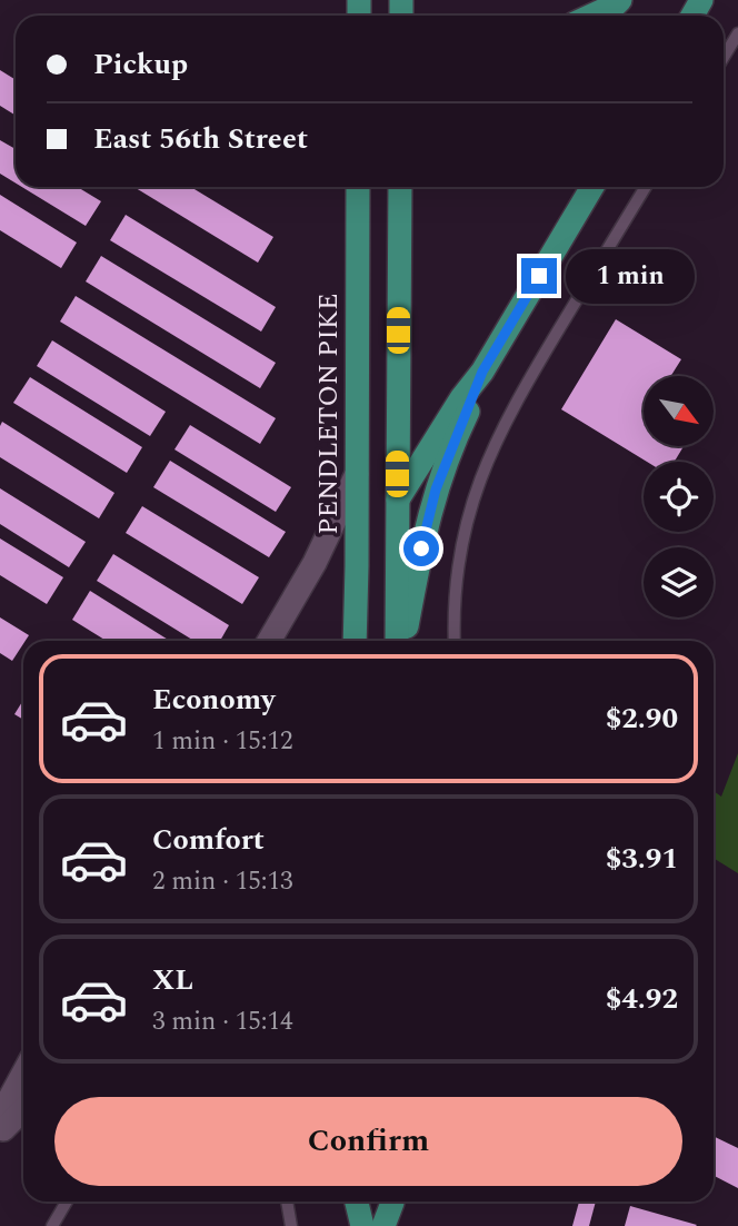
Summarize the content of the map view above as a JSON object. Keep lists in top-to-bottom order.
{
  "streets": {
    "main road": ["PENDLETON PIKE"]
  },
  "north": "bottom right",
  "page": {
    "banner": ["Pickup", "East 56th Street"],
    "bubble": "1 min",
    "list": [
      {
        "name": "Economy",
        "note": "1 min · 15:12",
        "value": "$2.90"
      },
      {
        "name": "Comfort",
        "note": "2 min · 15:13",
        "value": "$3.91"
      },
      {
        "name": "XL",
        "note": "3 min · 15:14",
        "value": "$4.92"
      }
    ],
    "buttons": "Confirm"
  }
}
